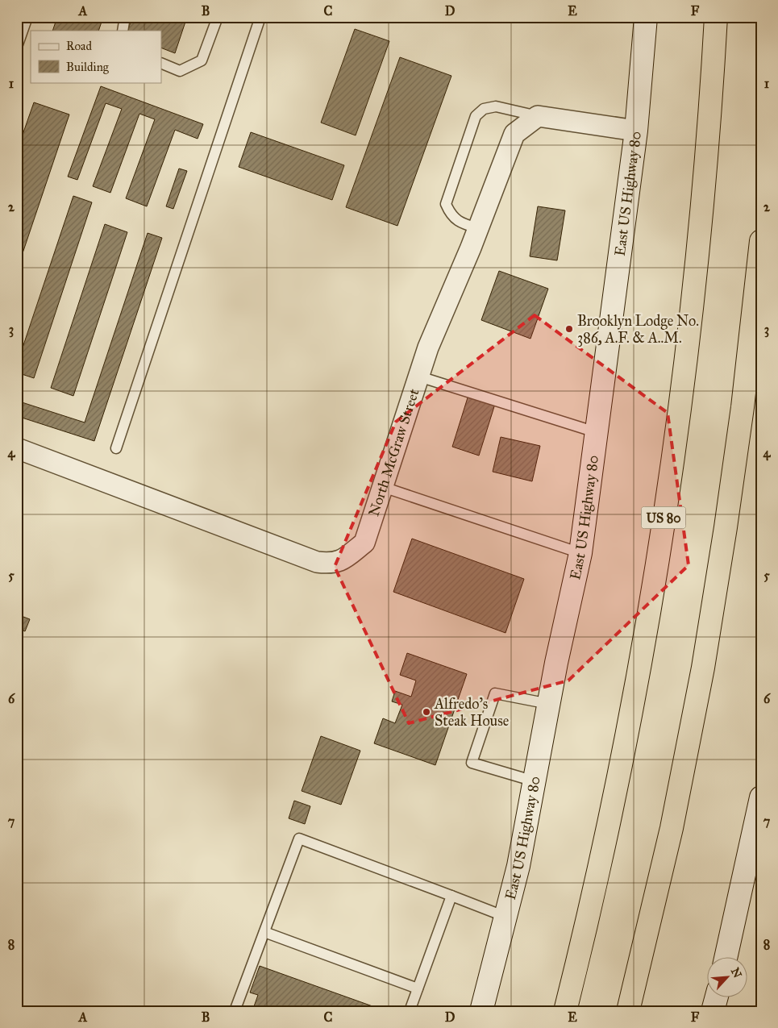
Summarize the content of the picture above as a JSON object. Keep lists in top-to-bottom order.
{
  "streets": {
    "highway": ["US 80"],
    "main road": ["East US Highway 80"],
    "street": ["North McGraw Street"]
  },
  "places": ["Brooklyn Lodge No. 386, A.F. & A..M.", "Alfredo's Steak House"],
  "legend": ["Road", "Building"],
  "north": "top right",
  "grid": {
    "columns": [
      "A",
      "B",
      "C",
      "D",
      "E",
      "F"
    ],
    "rows": [
      "1",
      "2",
      "3",
      "4",
      "5",
      "6",
      "7",
      "8"
    ]
  }
}
